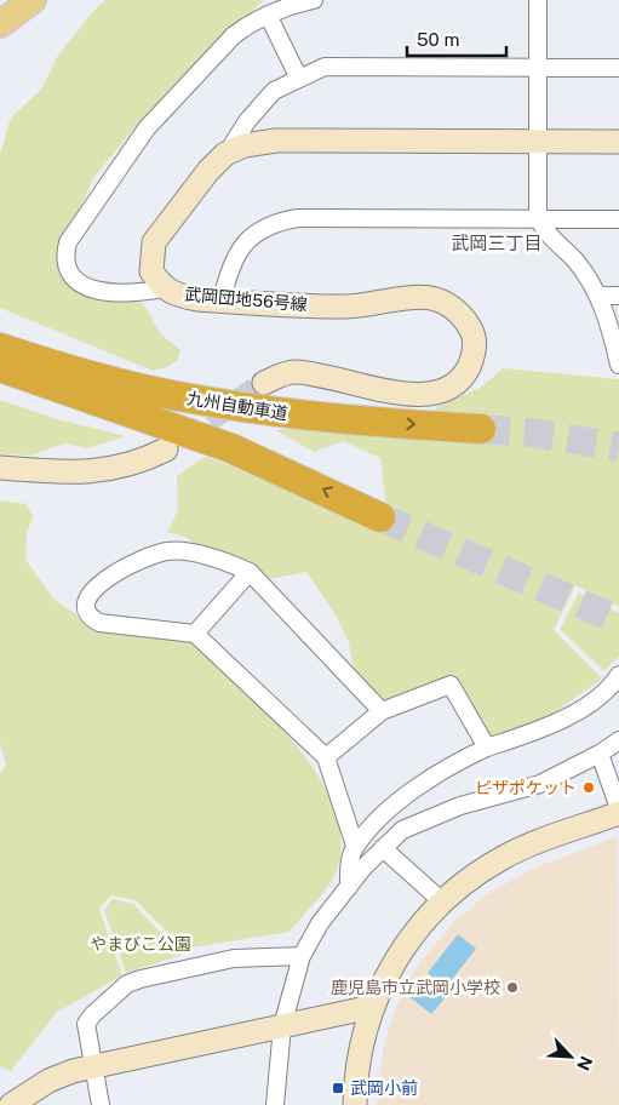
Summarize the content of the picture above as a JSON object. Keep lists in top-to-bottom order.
{
  "streets": {
    "highway": ["九州自動車道"],
    "street": ["武岡団地56号線"]
  },
  "districts": ["武岡三丁目"],
  "parks": ["やまびこ公園"],
  "places": {
    "other": ["ピザポケット", "鹿児島市立武岡小学校"],
    "transit": ["武岡小前"]
  },
  "scale_bar": "50 m",
  "north": "bottom right"
}
